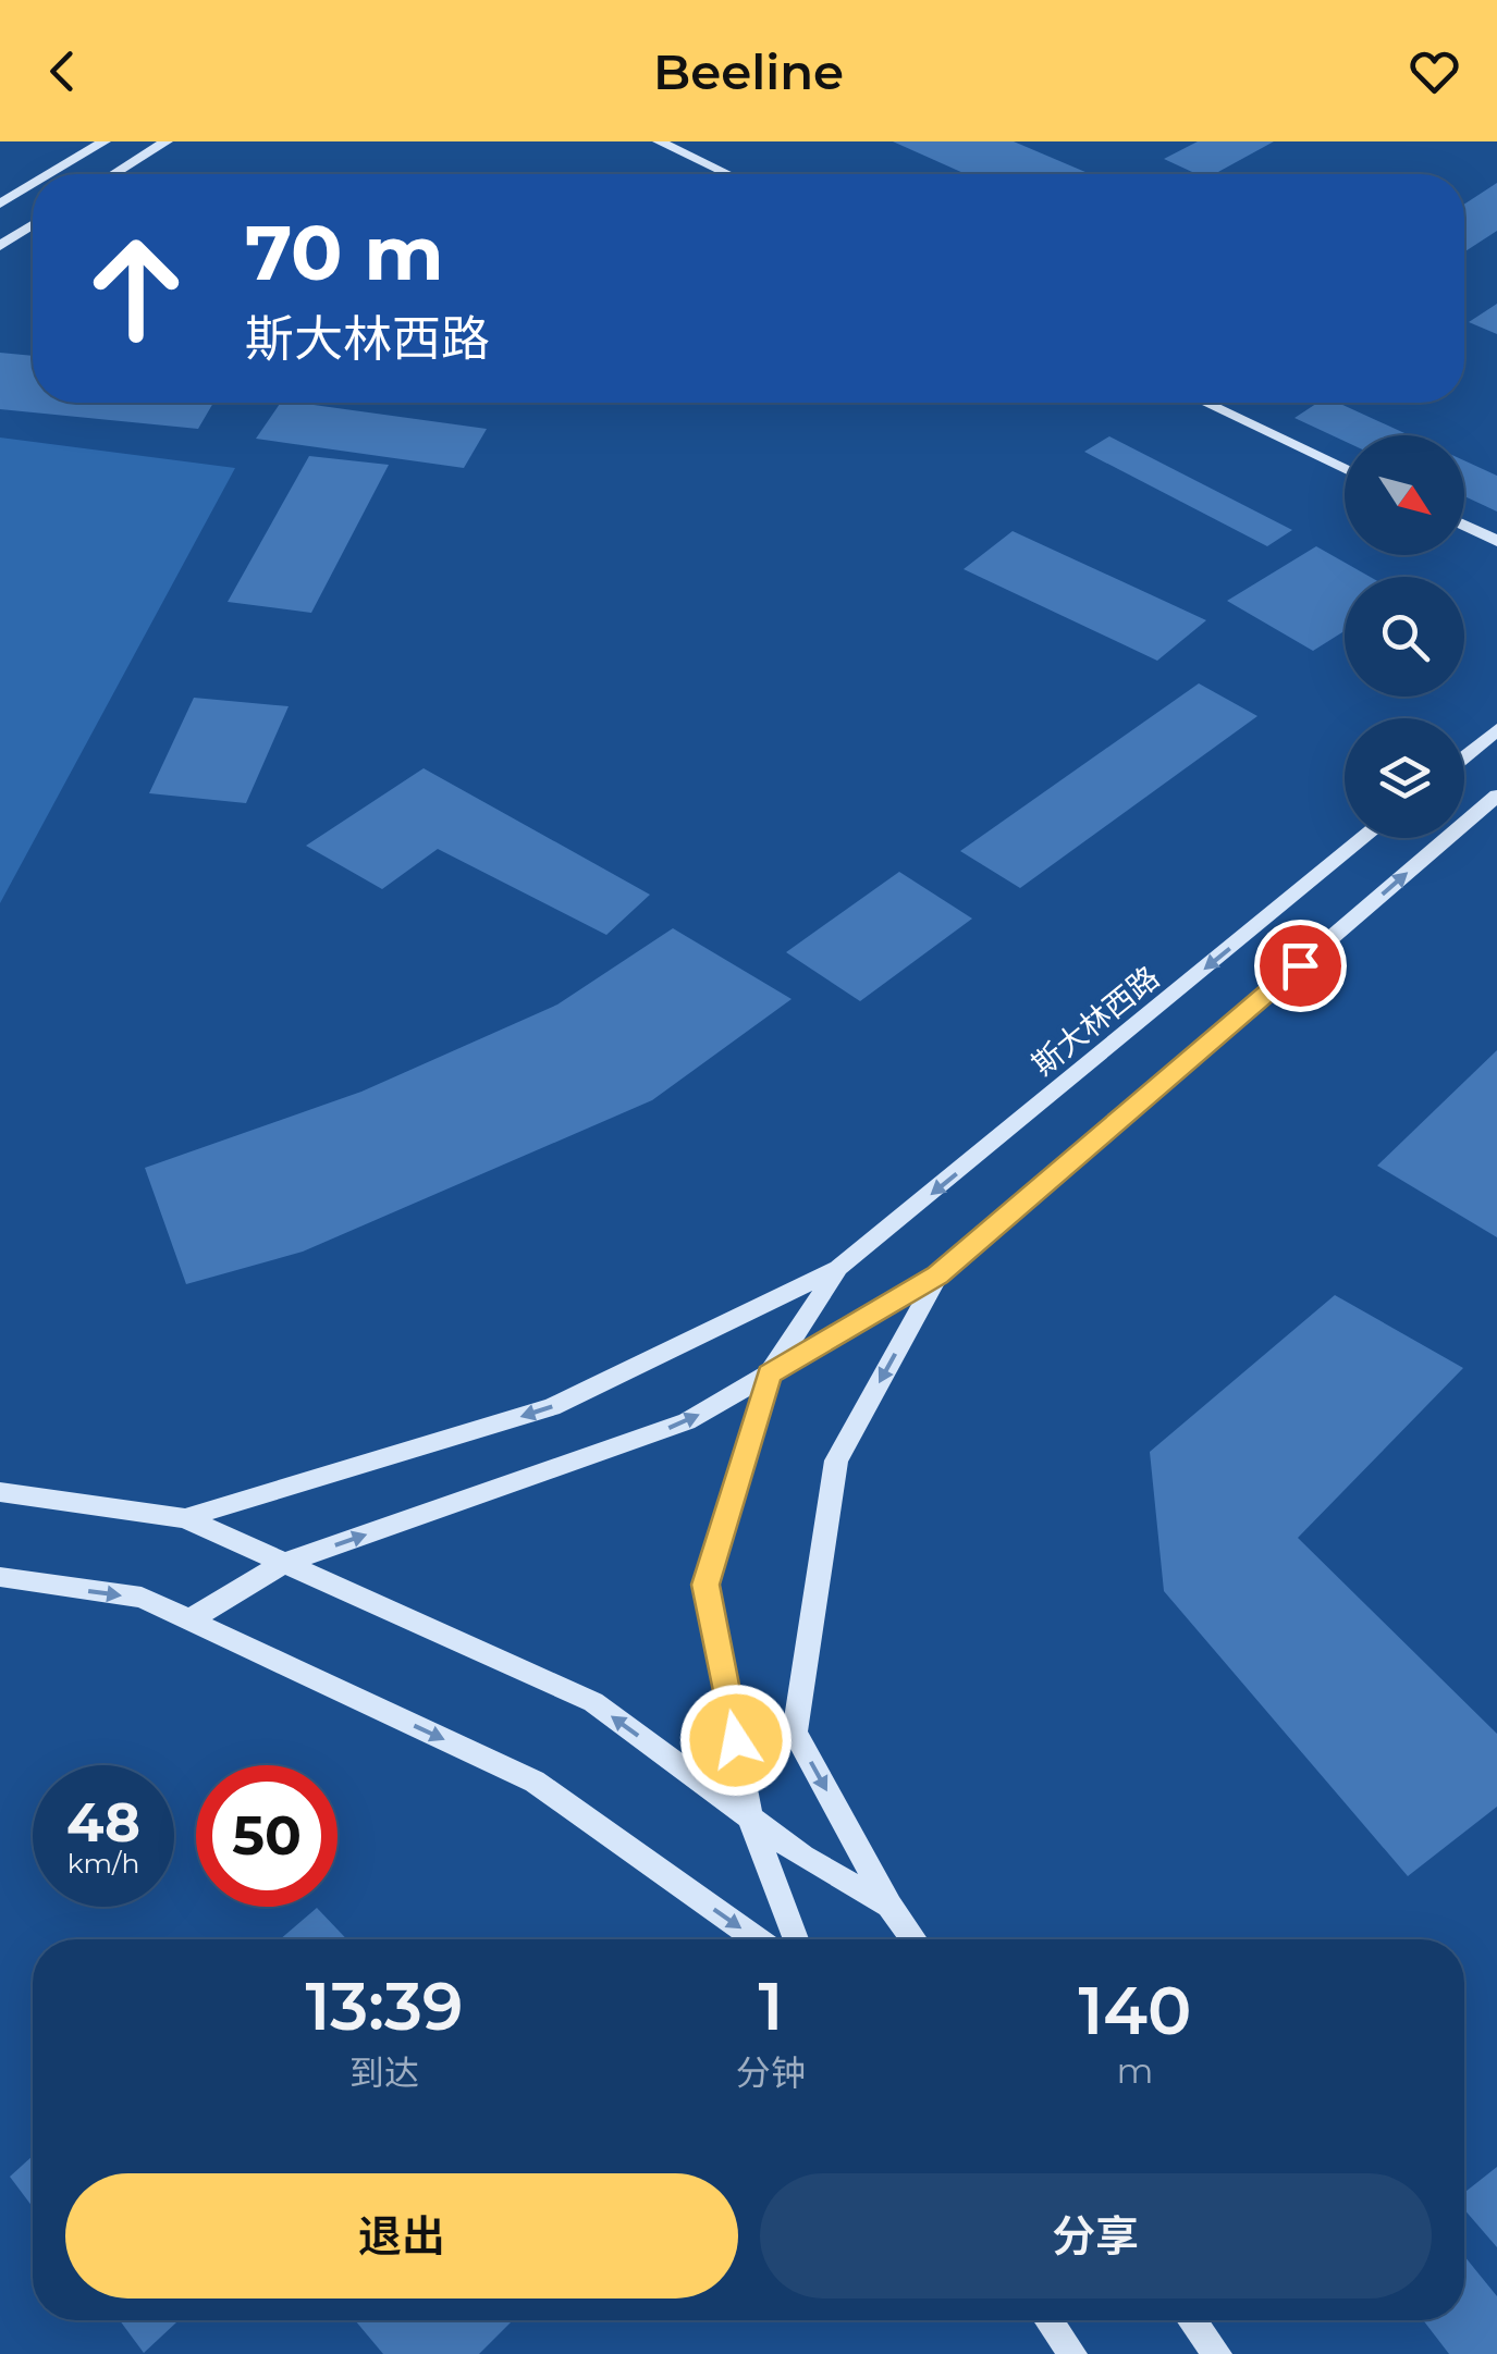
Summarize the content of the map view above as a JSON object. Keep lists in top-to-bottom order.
{
  "streets": {
    "main road": ["斯大林西路"]
  },
  "north": "bottom right",
  "page": {
    "header": "Beeline",
    "turn": ["70 m", "斯大林西路"],
    "speed": "48 km/h",
    "limit": "50",
    "eta": [
      "13:39",
      "到达",
      "1",
      "分钟",
      "140",
      "m"
    ],
    "buttons": ["退出", "分享"]
  }
}
